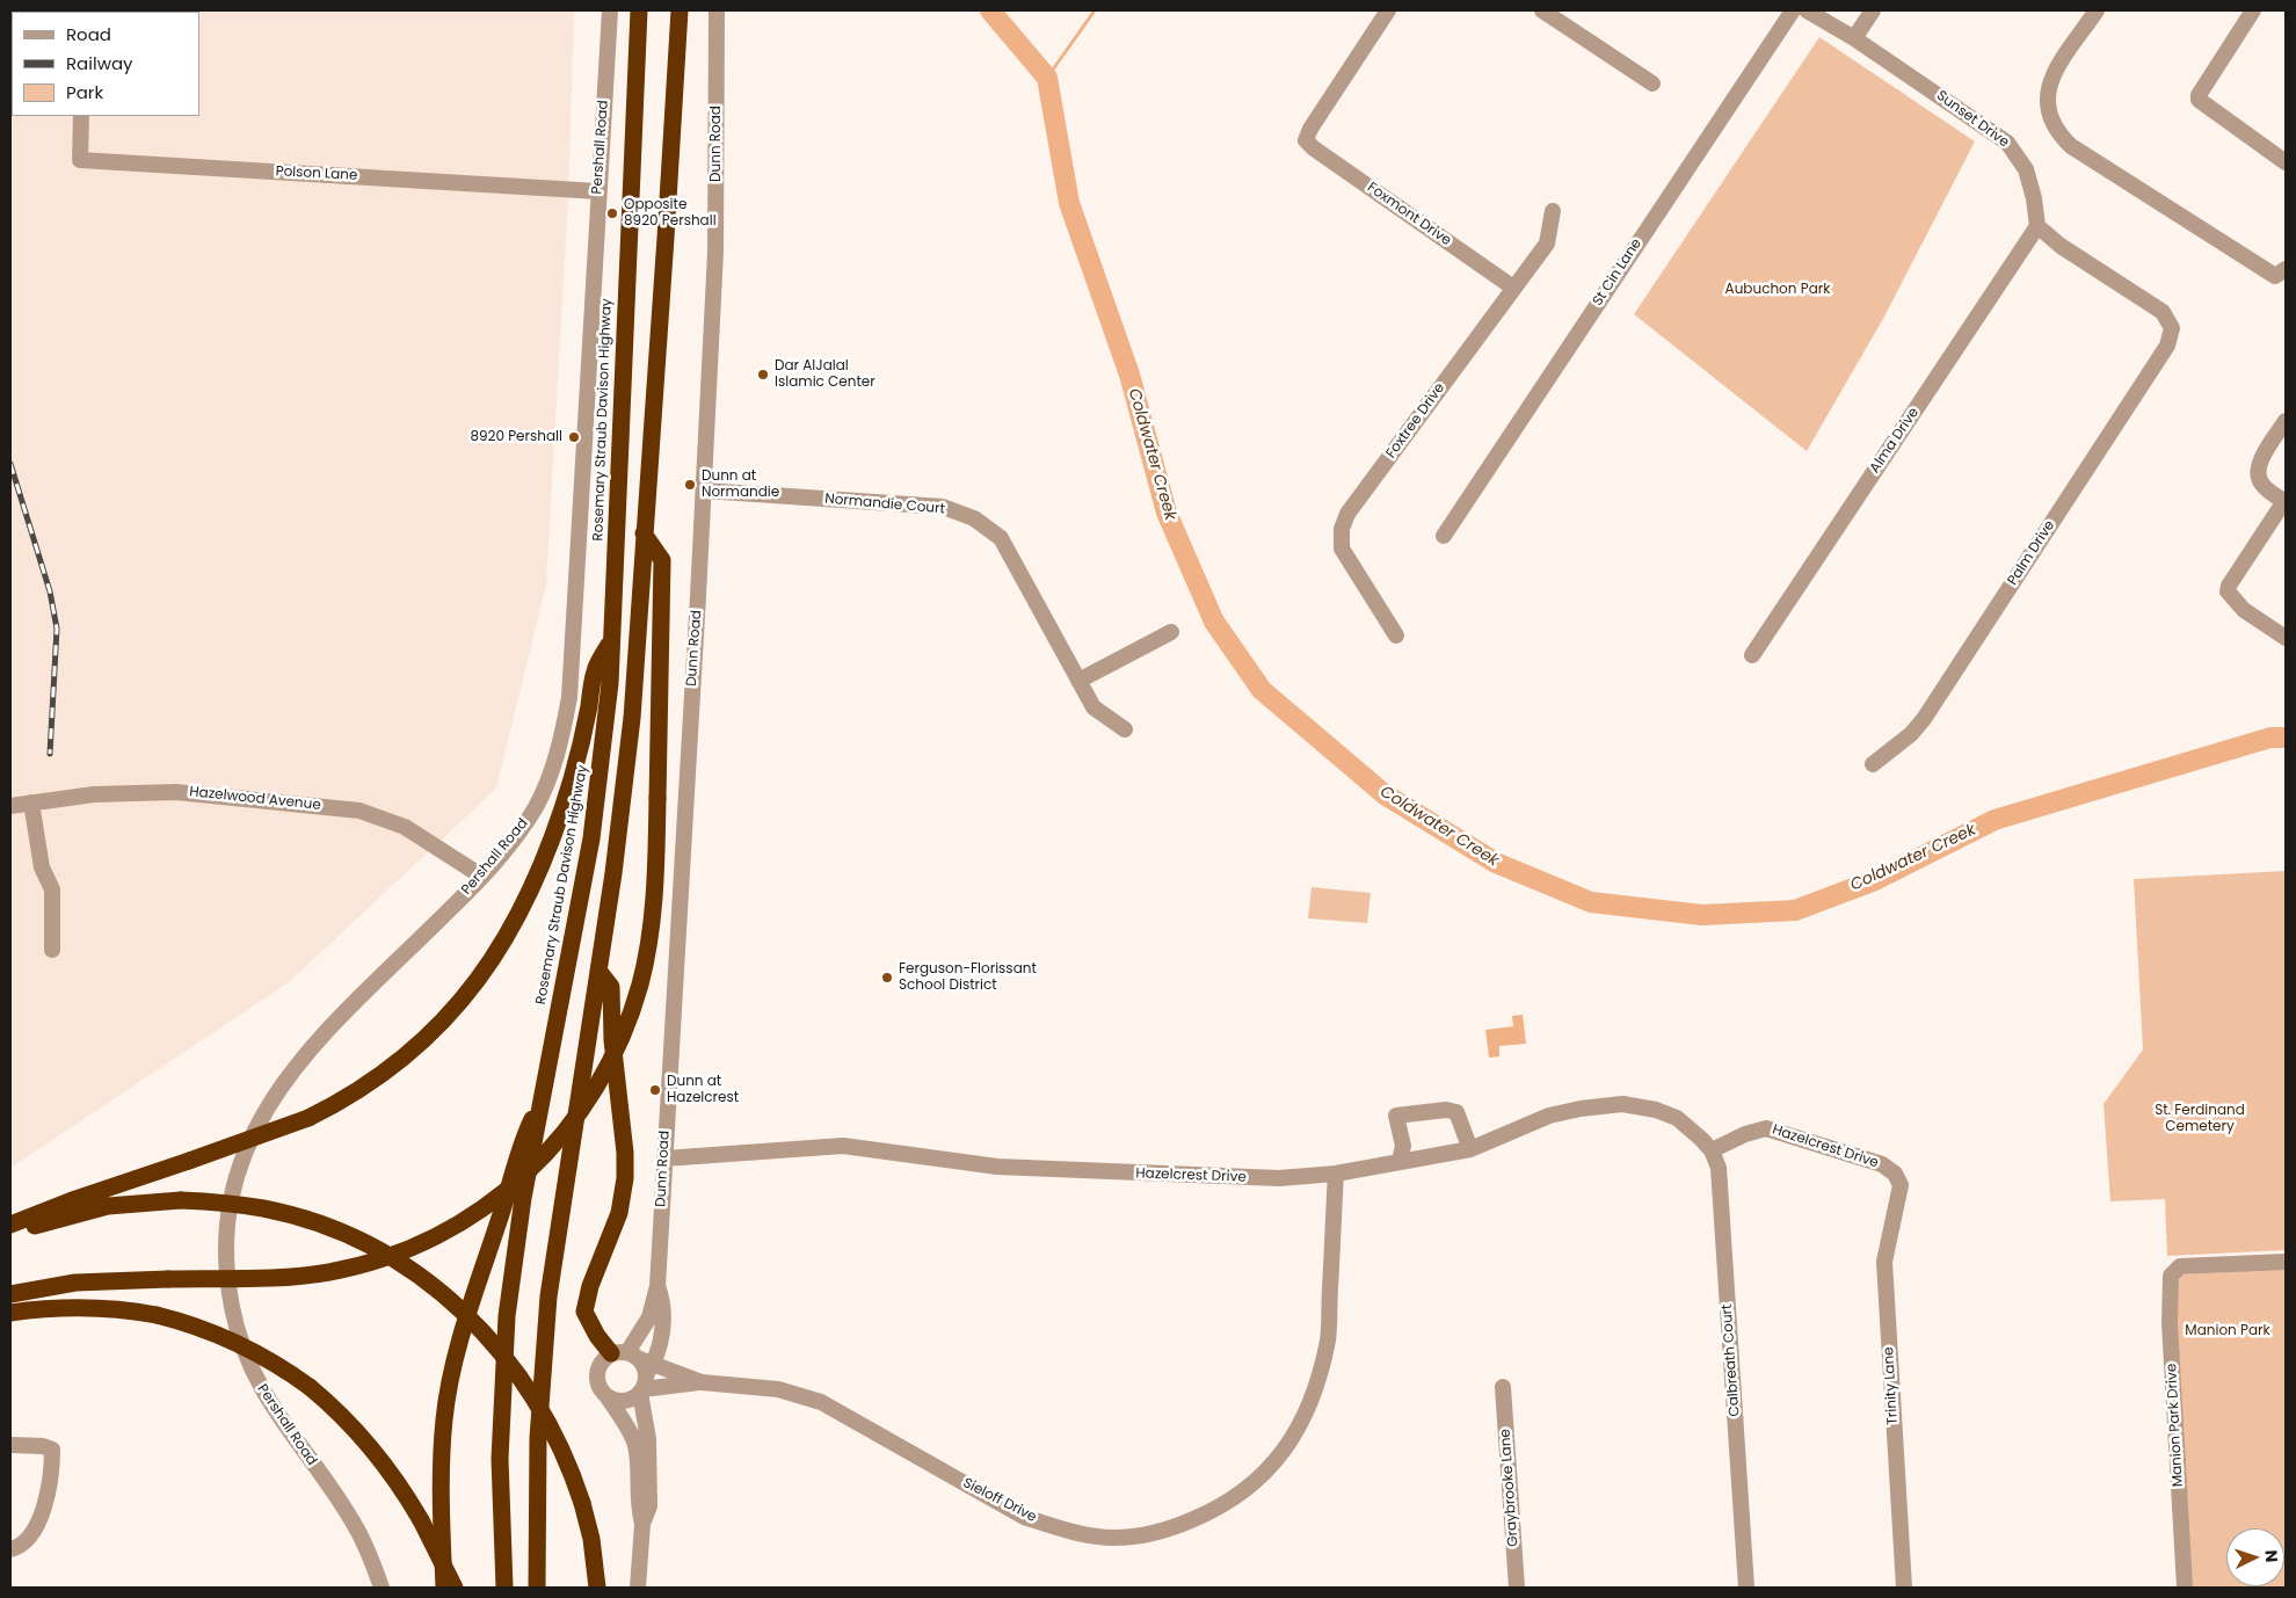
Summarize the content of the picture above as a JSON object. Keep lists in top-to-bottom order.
{
  "streets": {
    "highway": ["Rosemary Straub Davison Highway"],
    "street": [
      "Sunset Drive",
      "Dunn Road",
      "Pershall Road",
      "Polson Lane",
      "Foxmont Drive",
      "St Cin Lane",
      "Foxtree Drive",
      "Alma Drive",
      "Normandie Court",
      "Palm Drive",
      "Hazelwood Avenue",
      "Hazelcrest Drive",
      "Calbreath Court",
      "Trinity Lane",
      "Manion Park Drive",
      "Graybrooke Lane",
      "Sieloff Drive"
    ]
  },
  "crossings": [
    ["Sunset Drive", "Alma Drive"],
    ["Sunset Drive", "Palm Drive"],
    ["Dunn Road", "Normandie Court"],
    ["Dunn Road", "Hazelcrest Drive"],
    ["Dunn Road", "Sieloff Drive"],
    ["Pershall Road", "Polson Lane"],
    ["Pershall Road", "Hazelwood Avenue"],
    ["Foxmont Drive", "Foxtree Drive"],
    ["Alma Drive", "Palm Drive"],
    ["Hazelcrest Drive", "Calbreath Court"],
    ["Hazelcrest Drive", "Trinity Lane"],
    ["Hazelcrest Drive", "Sieloff Drive"]
  ],
  "water": ["Coldwater Creek"],
  "parks": ["Aubuchon Park", "St. Ferdinand Cemetery", "Manion Park"],
  "places": [
    "Opposite 8920 Pershall",
    "Dar AlJalal Islamic Center",
    "8920 Pershall",
    "Dunn at Normandie",
    "Ferguson-Florissant School District",
    "Dunn at Hazelcrest"
  ],
  "legend": ["Road", "Railway", "Park"],
  "north": "right"
}
